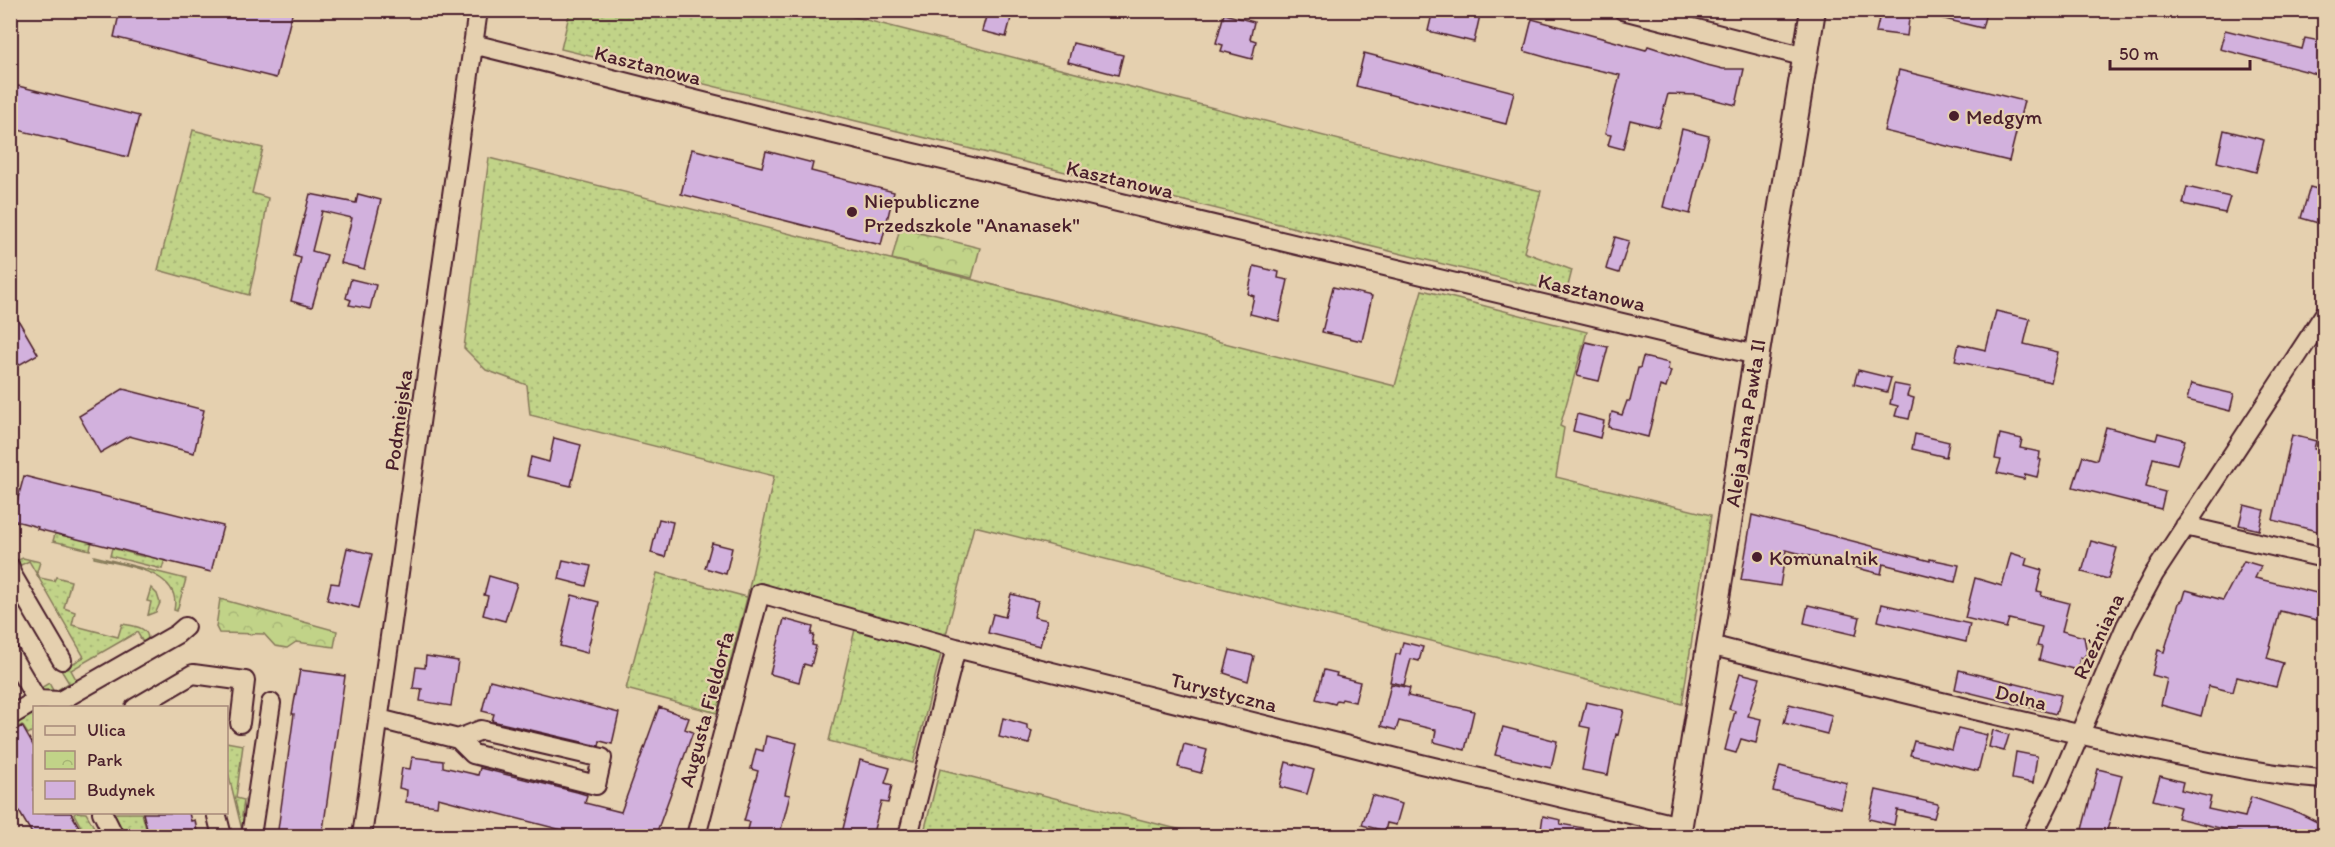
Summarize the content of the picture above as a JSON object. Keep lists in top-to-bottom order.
{
  "streets": {
    "street": [
      "Kasztanowa",
      "Podmiejska",
      "Aleja Jana Pawła II",
      "Rzeźniana",
      "Turystyczna",
      "Dolna",
      "Augusta Fieldorfa"
    ]
  },
  "crossings": [
    ["Kasztanowa", "Podmiejska"],
    ["Kasztanowa", "Aleja Jana Pawła II"],
    ["Aleja Jana Pawła II", "Turystyczna"],
    ["Aleja Jana Pawła II", "Dolna"],
    ["Rzeźniana", "Dolna"],
    ["Turystyczna", "Augusta Fieldorfa"]
  ],
  "places": ["Medgym", "Niepubliczne Przedszkole \"Ananasek\"", "Komunalnik"],
  "legend": ["Ulica", "Park", "Budynek"],
  "scale_bar": "50 m"
}
